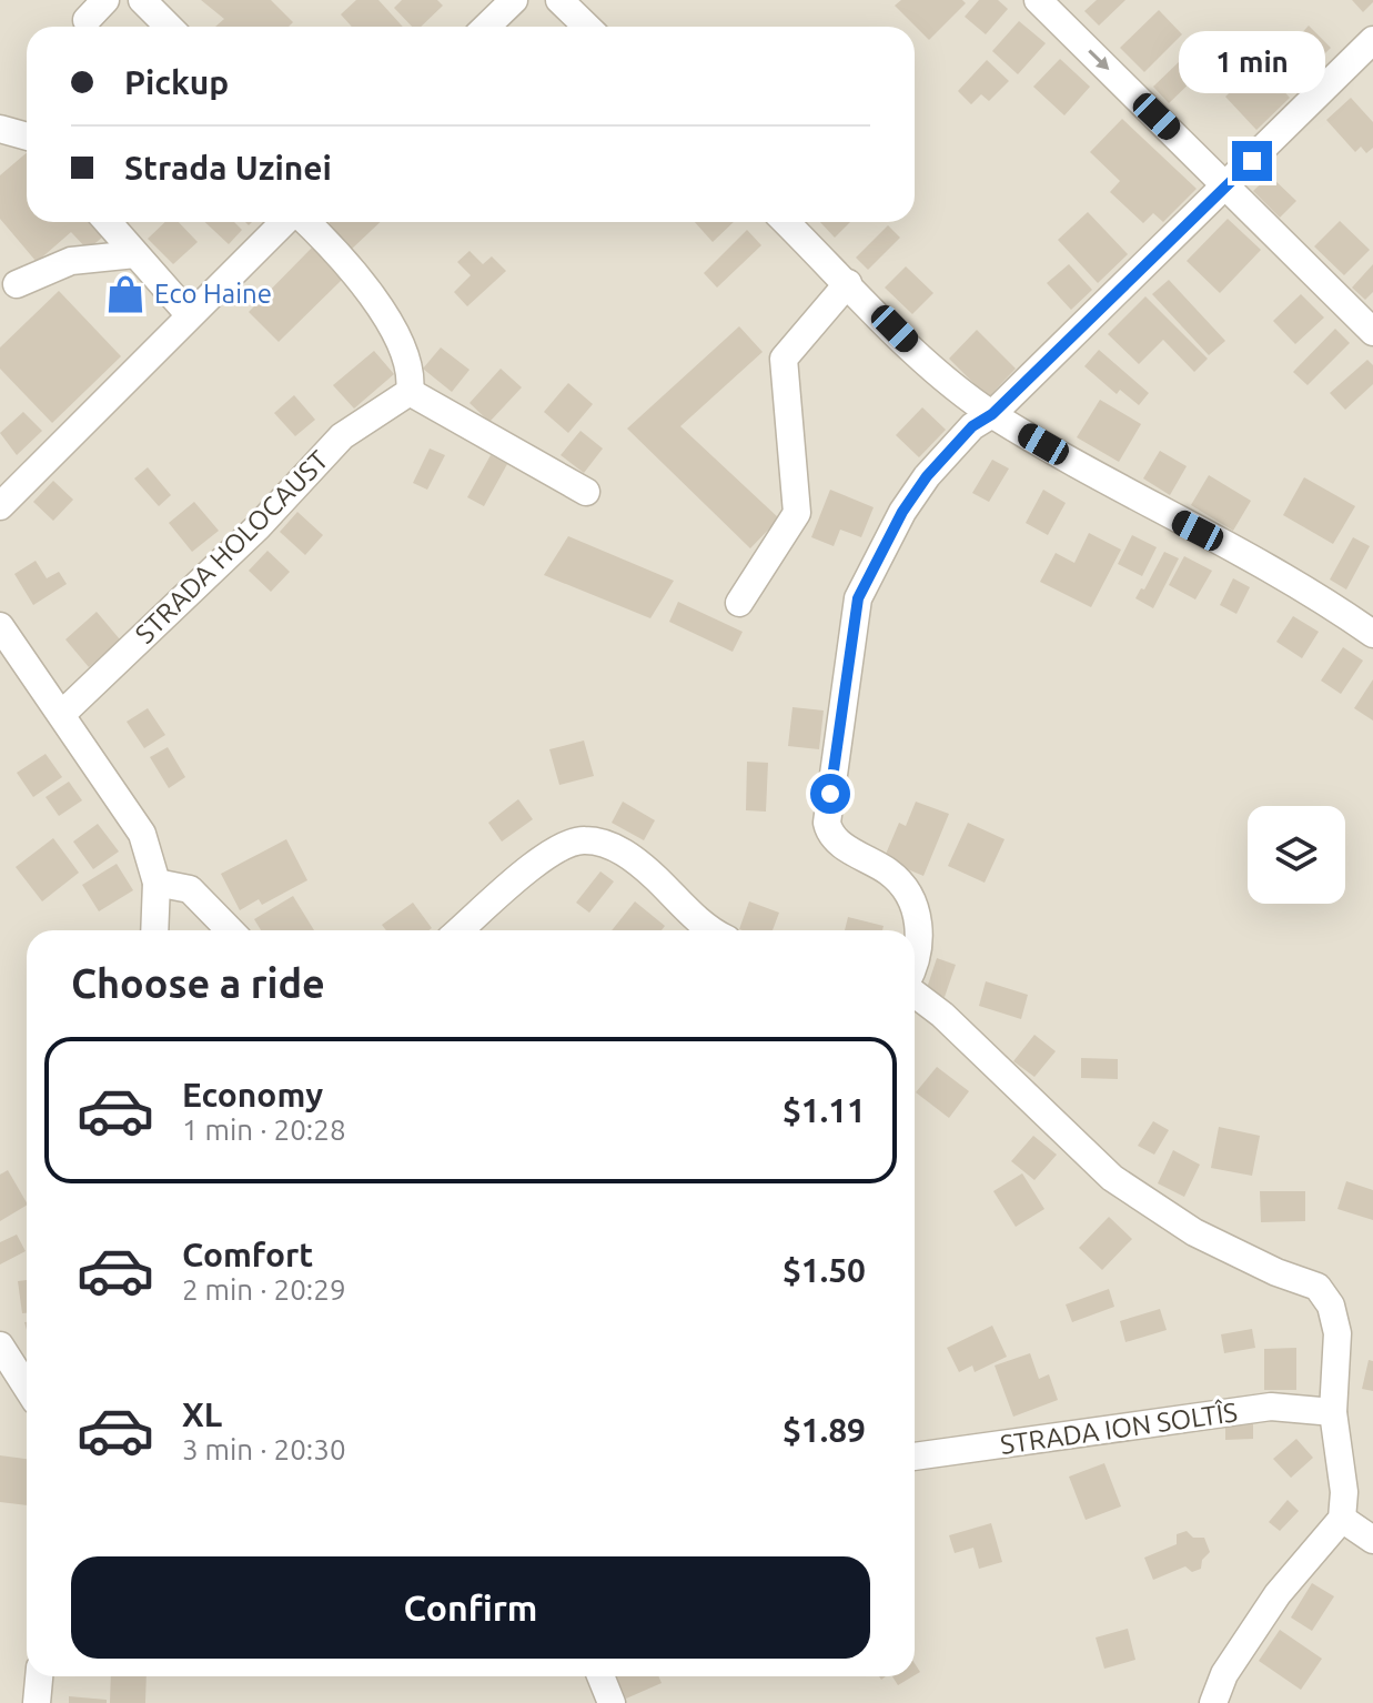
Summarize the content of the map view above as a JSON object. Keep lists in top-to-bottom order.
{
  "streets": {
    "street": ["STRADA HOLOCAUST", "STRADA ION SOLTÎS"]
  },
  "places": {
    "shop": ["Eco Haine"]
  },
  "page": {
    "banner": ["Pickup", "Strada Uzinei"],
    "bubble": "1 min",
    "heading": "Choose a ride",
    "list": [
      {
        "name": "Economy",
        "note": "1 min · 20:28",
        "value": "$1.11"
      },
      {
        "name": "Comfort",
        "note": "2 min · 20:29",
        "value": "$1.50"
      },
      {
        "name": "XL",
        "note": "3 min · 20:30",
        "value": "$1.89"
      }
    ],
    "buttons": "Confirm"
  }
}
